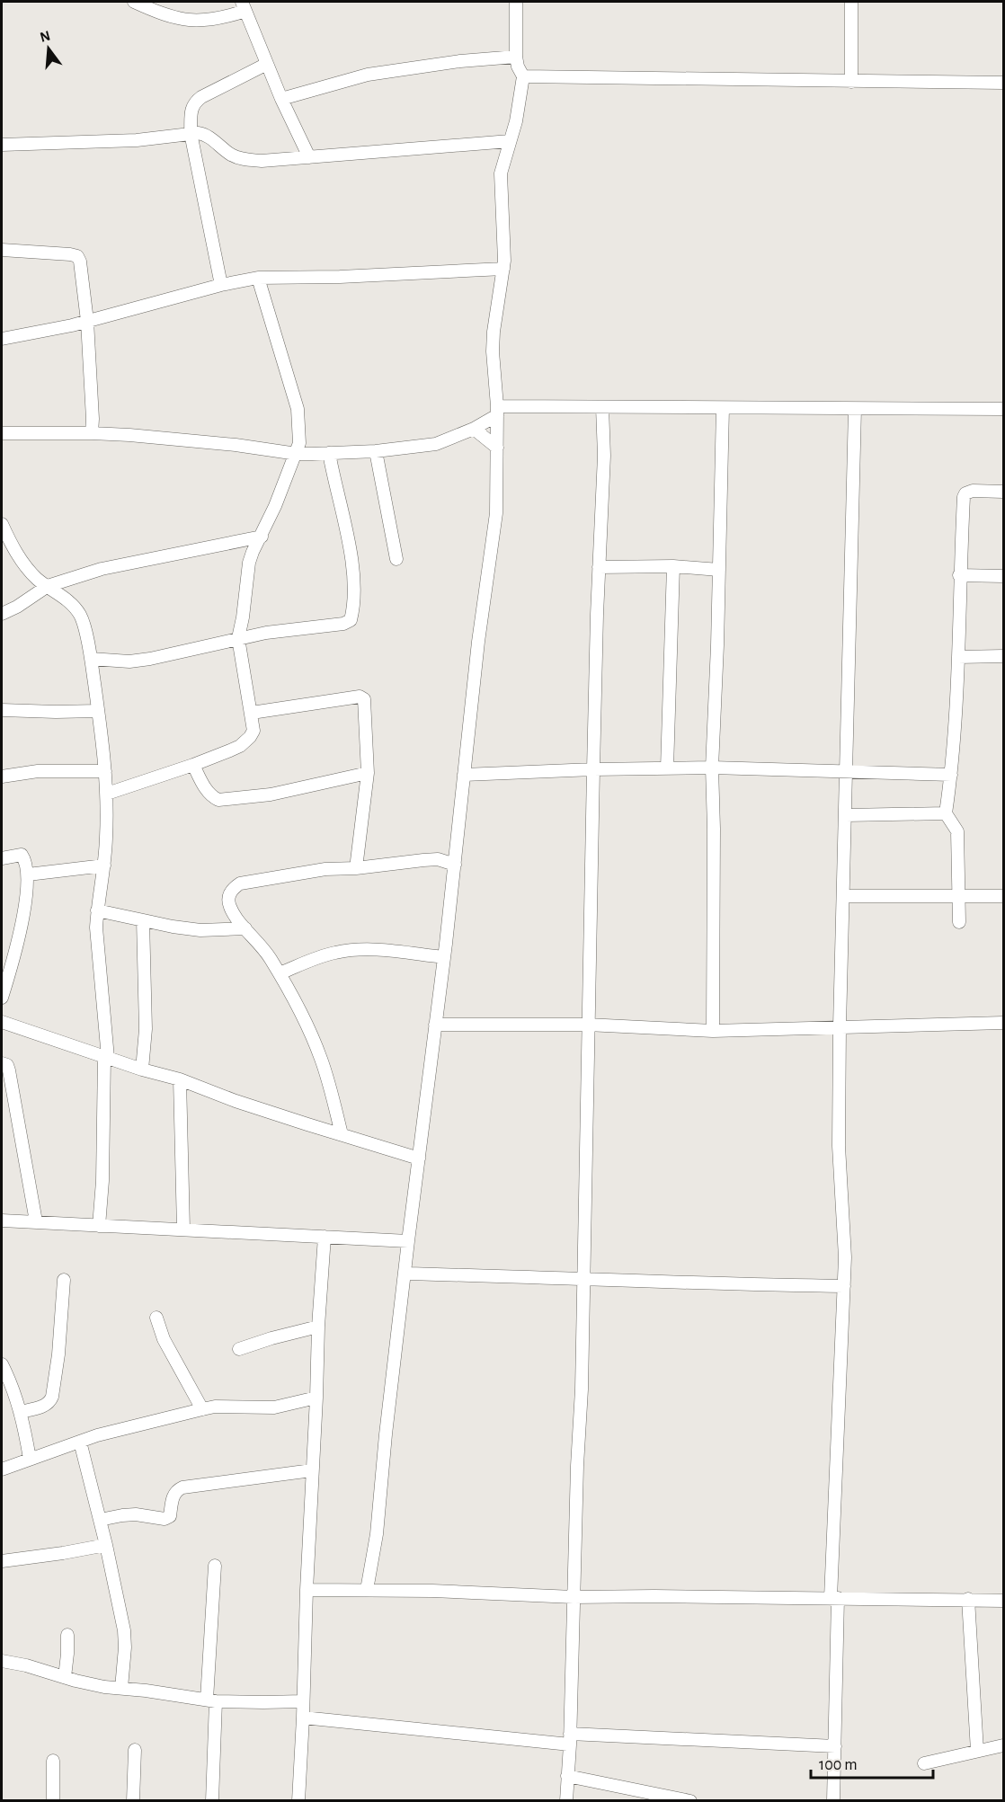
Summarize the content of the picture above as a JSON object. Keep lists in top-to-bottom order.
{
  "scale_bar": "100 m",
  "north": "top"
}
